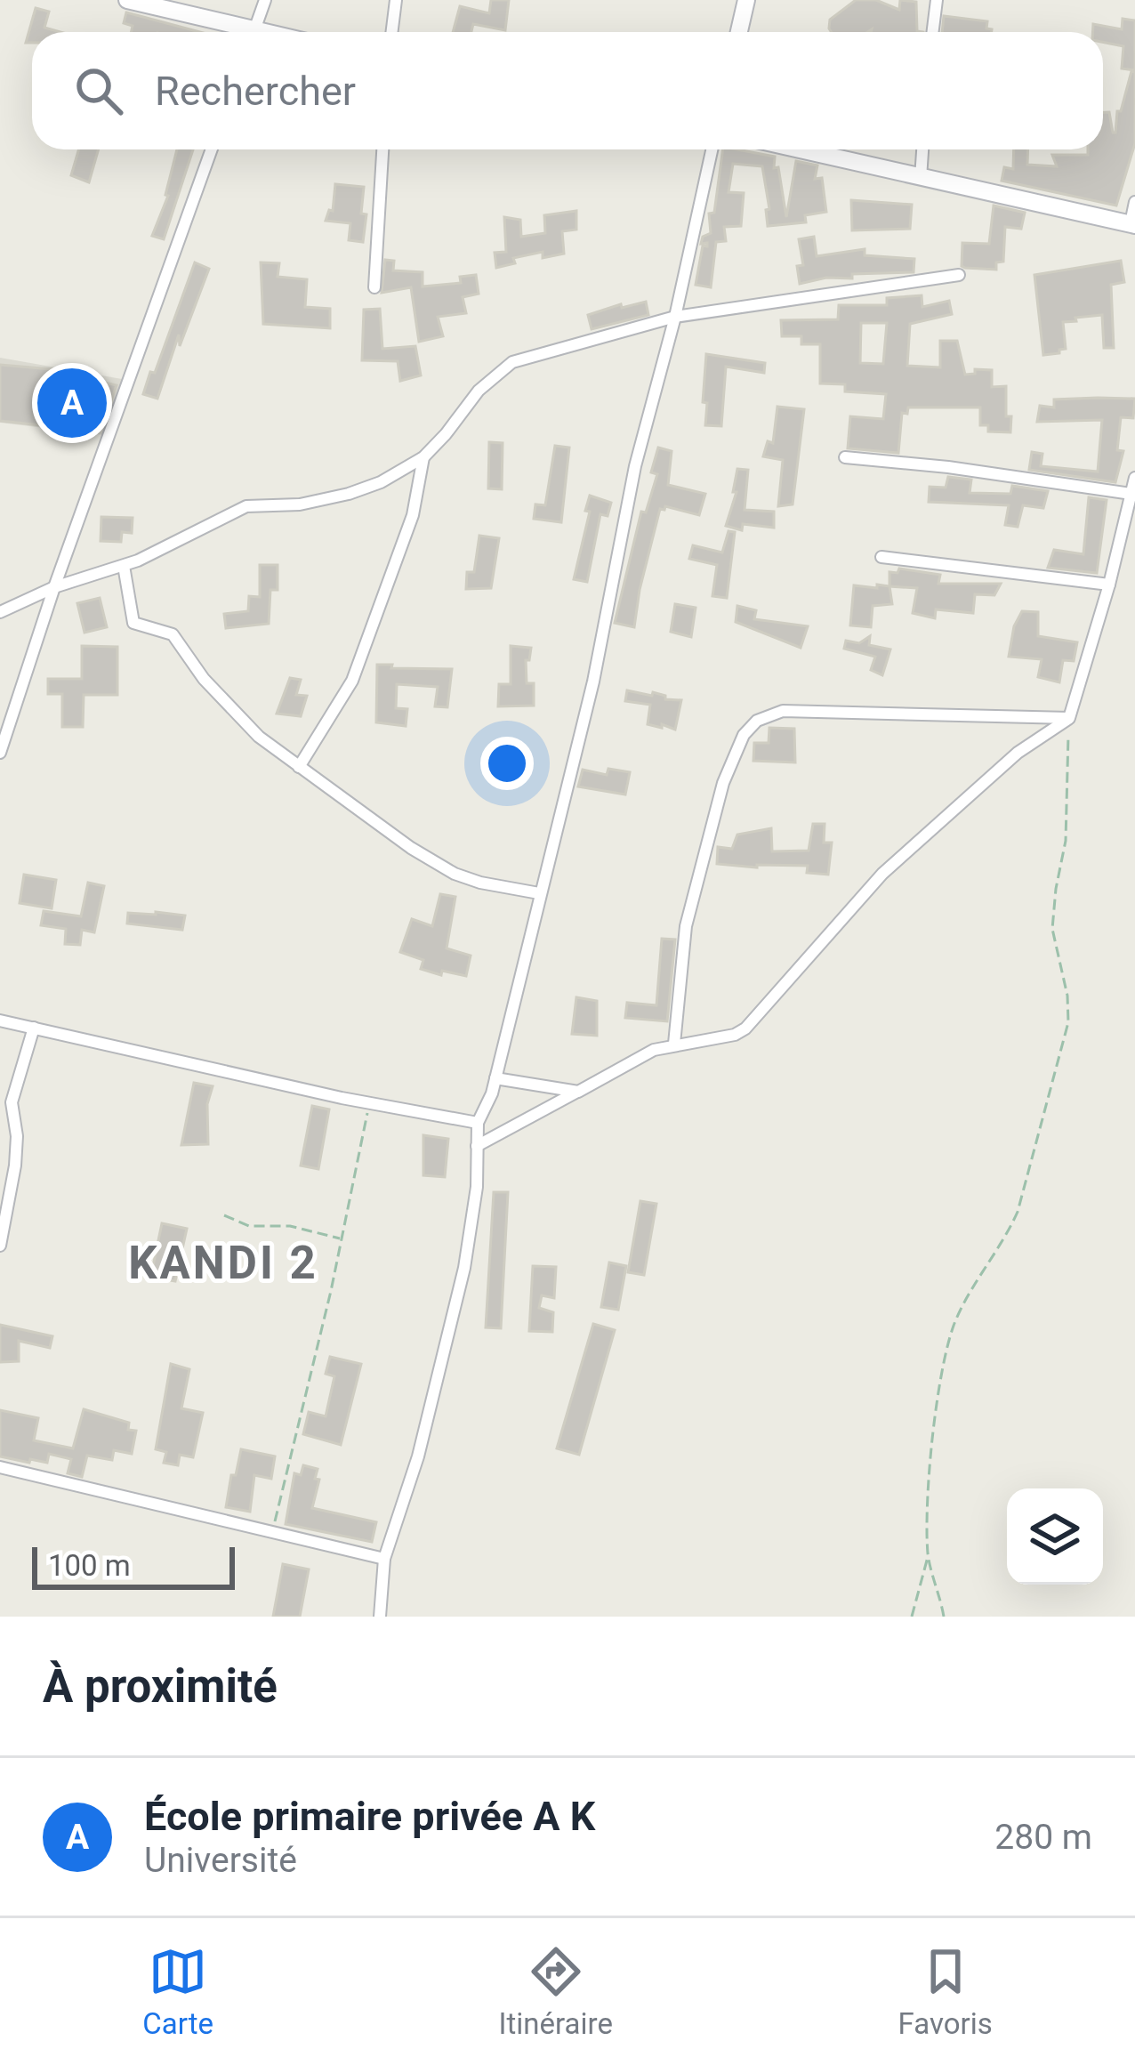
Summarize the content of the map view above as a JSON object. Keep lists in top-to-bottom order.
{
  "districts": ["KANDI 2"],
  "scale_bar": "100 m",
  "page": {
    "search": "Rechercher",
    "pins": "A",
    "scale": "100 m",
    "heading": "À proximité",
    "list": [
      {
        "mark": "A",
        "name": "École primaire privée A K",
        "note": "Université",
        "value": "280 m"
      }
    ],
    "nav": ["Carte", "Itinéraire", "Favoris"]
  }
}
